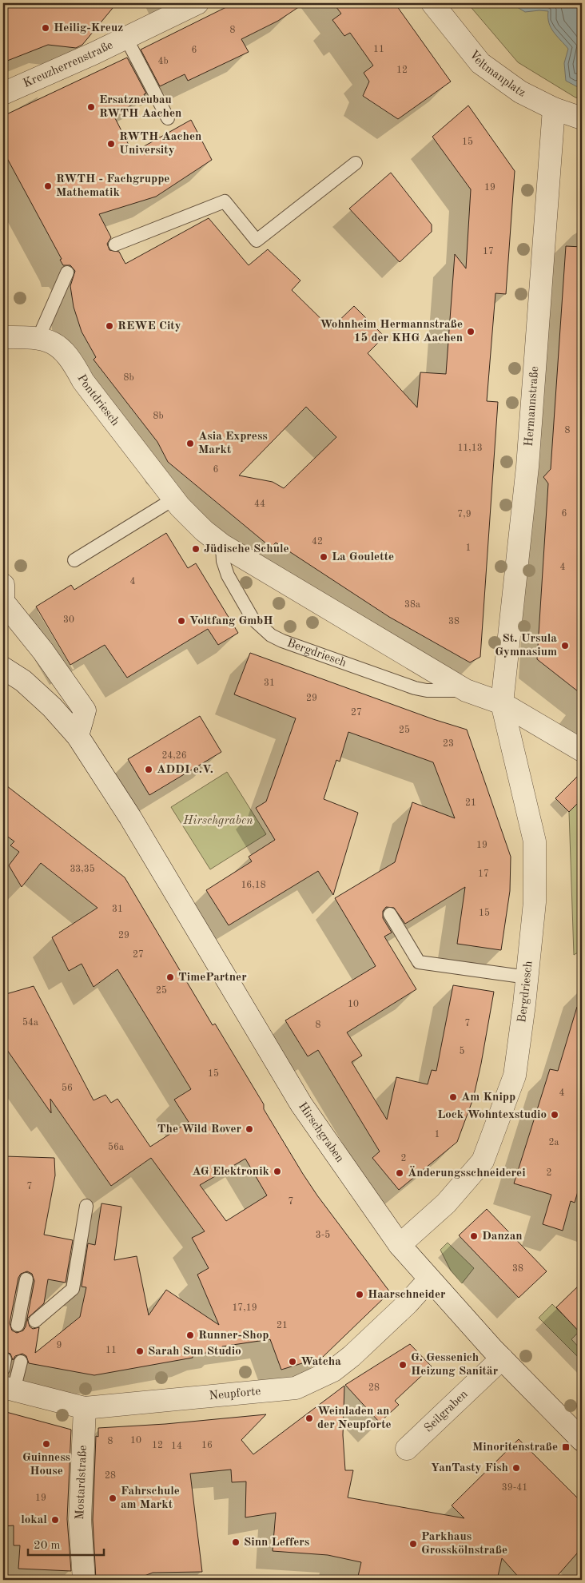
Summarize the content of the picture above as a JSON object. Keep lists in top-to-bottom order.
{
  "streets": {
    "street": [
      "Kreuzherrenstraße",
      "Veltmanplatz",
      "Pontdriesch",
      "Hermannstraße",
      "Bergdriesch",
      "Hirschgraben",
      "Neupforte",
      "Seilgraben",
      "Mostardstraße"
    ]
  },
  "crossings": [
    ["Veltmanplatz", "Hermannstraße"],
    ["Pontdriesch", "Bergdriesch"],
    ["Hermannstraße", "Bergdriesch"],
    ["Bergdriesch", "Hirschgraben"],
    ["Hirschgraben", "Neupforte"],
    ["Neupforte", "Mostardstraße"]
  ],
  "parks": ["Hirschgraben"],
  "places": {
    "other": [
      "Heilig-Kreuz",
      "Ersatzneubau RWTH Aachen",
      "RWTH Aachen University",
      "RWTH - Fachgruppe Mathematik",
      "REWE City",
      "Wohnheim Hermannstraße 15 der KHG Aachen",
      "Asia Express Markt",
      "Jüdische Schule",
      "La Goulette",
      "Voltfang GmbH",
      "St. Ursula Gymnasium",
      "ADDI e.V.",
      "TimePartner",
      "Am Knipp",
      "Lock Wohntexstudio",
      "The Wild Rover",
      "AG Elektronik",
      "Änderungsschneiderei",
      "Danzan",
      "Haarschneider",
      "Runner-Shop",
      "Sarah Sun Studio",
      "Watcha",
      "G. Gessenich Heizung Sanitär",
      "Weinladen an der Neupforte",
      "Guinness House",
      "YanTasty Fish",
      "Fahrschule am Markt",
      "lokal",
      "Sinn Leffers",
      "Parkhaus Grosskölnstraße"
    ],
    "transit": ["Minoritenstraße"]
  },
  "house_numbers": [
    "8",
    "11",
    "6",
    "4b",
    "12",
    "15",
    "19",
    "17",
    "8b",
    "8b",
    "8",
    "11,13",
    "6",
    "44",
    "6",
    "7,9",
    "42",
    "1",
    "4",
    "4",
    "38a",
    "30",
    "38",
    "31",
    "29",
    "27",
    "25",
    "23",
    "24,26",
    "21",
    "19",
    "33,35",
    "17",
    "16,18",
    "31",
    "15",
    "29",
    "27",
    "25",
    "10",
    "54a",
    "7",
    "8",
    "5",
    "15",
    "56",
    "4",
    "1",
    "2a",
    "56a",
    "2",
    "2",
    "7",
    "7",
    "3-5",
    "38",
    "17,19",
    "21",
    "9",
    "11",
    "28",
    "10",
    "8",
    "12",
    "16",
    "14",
    "28",
    "39-41",
    "19"
  ],
  "scale_bar": "20 m"
}
